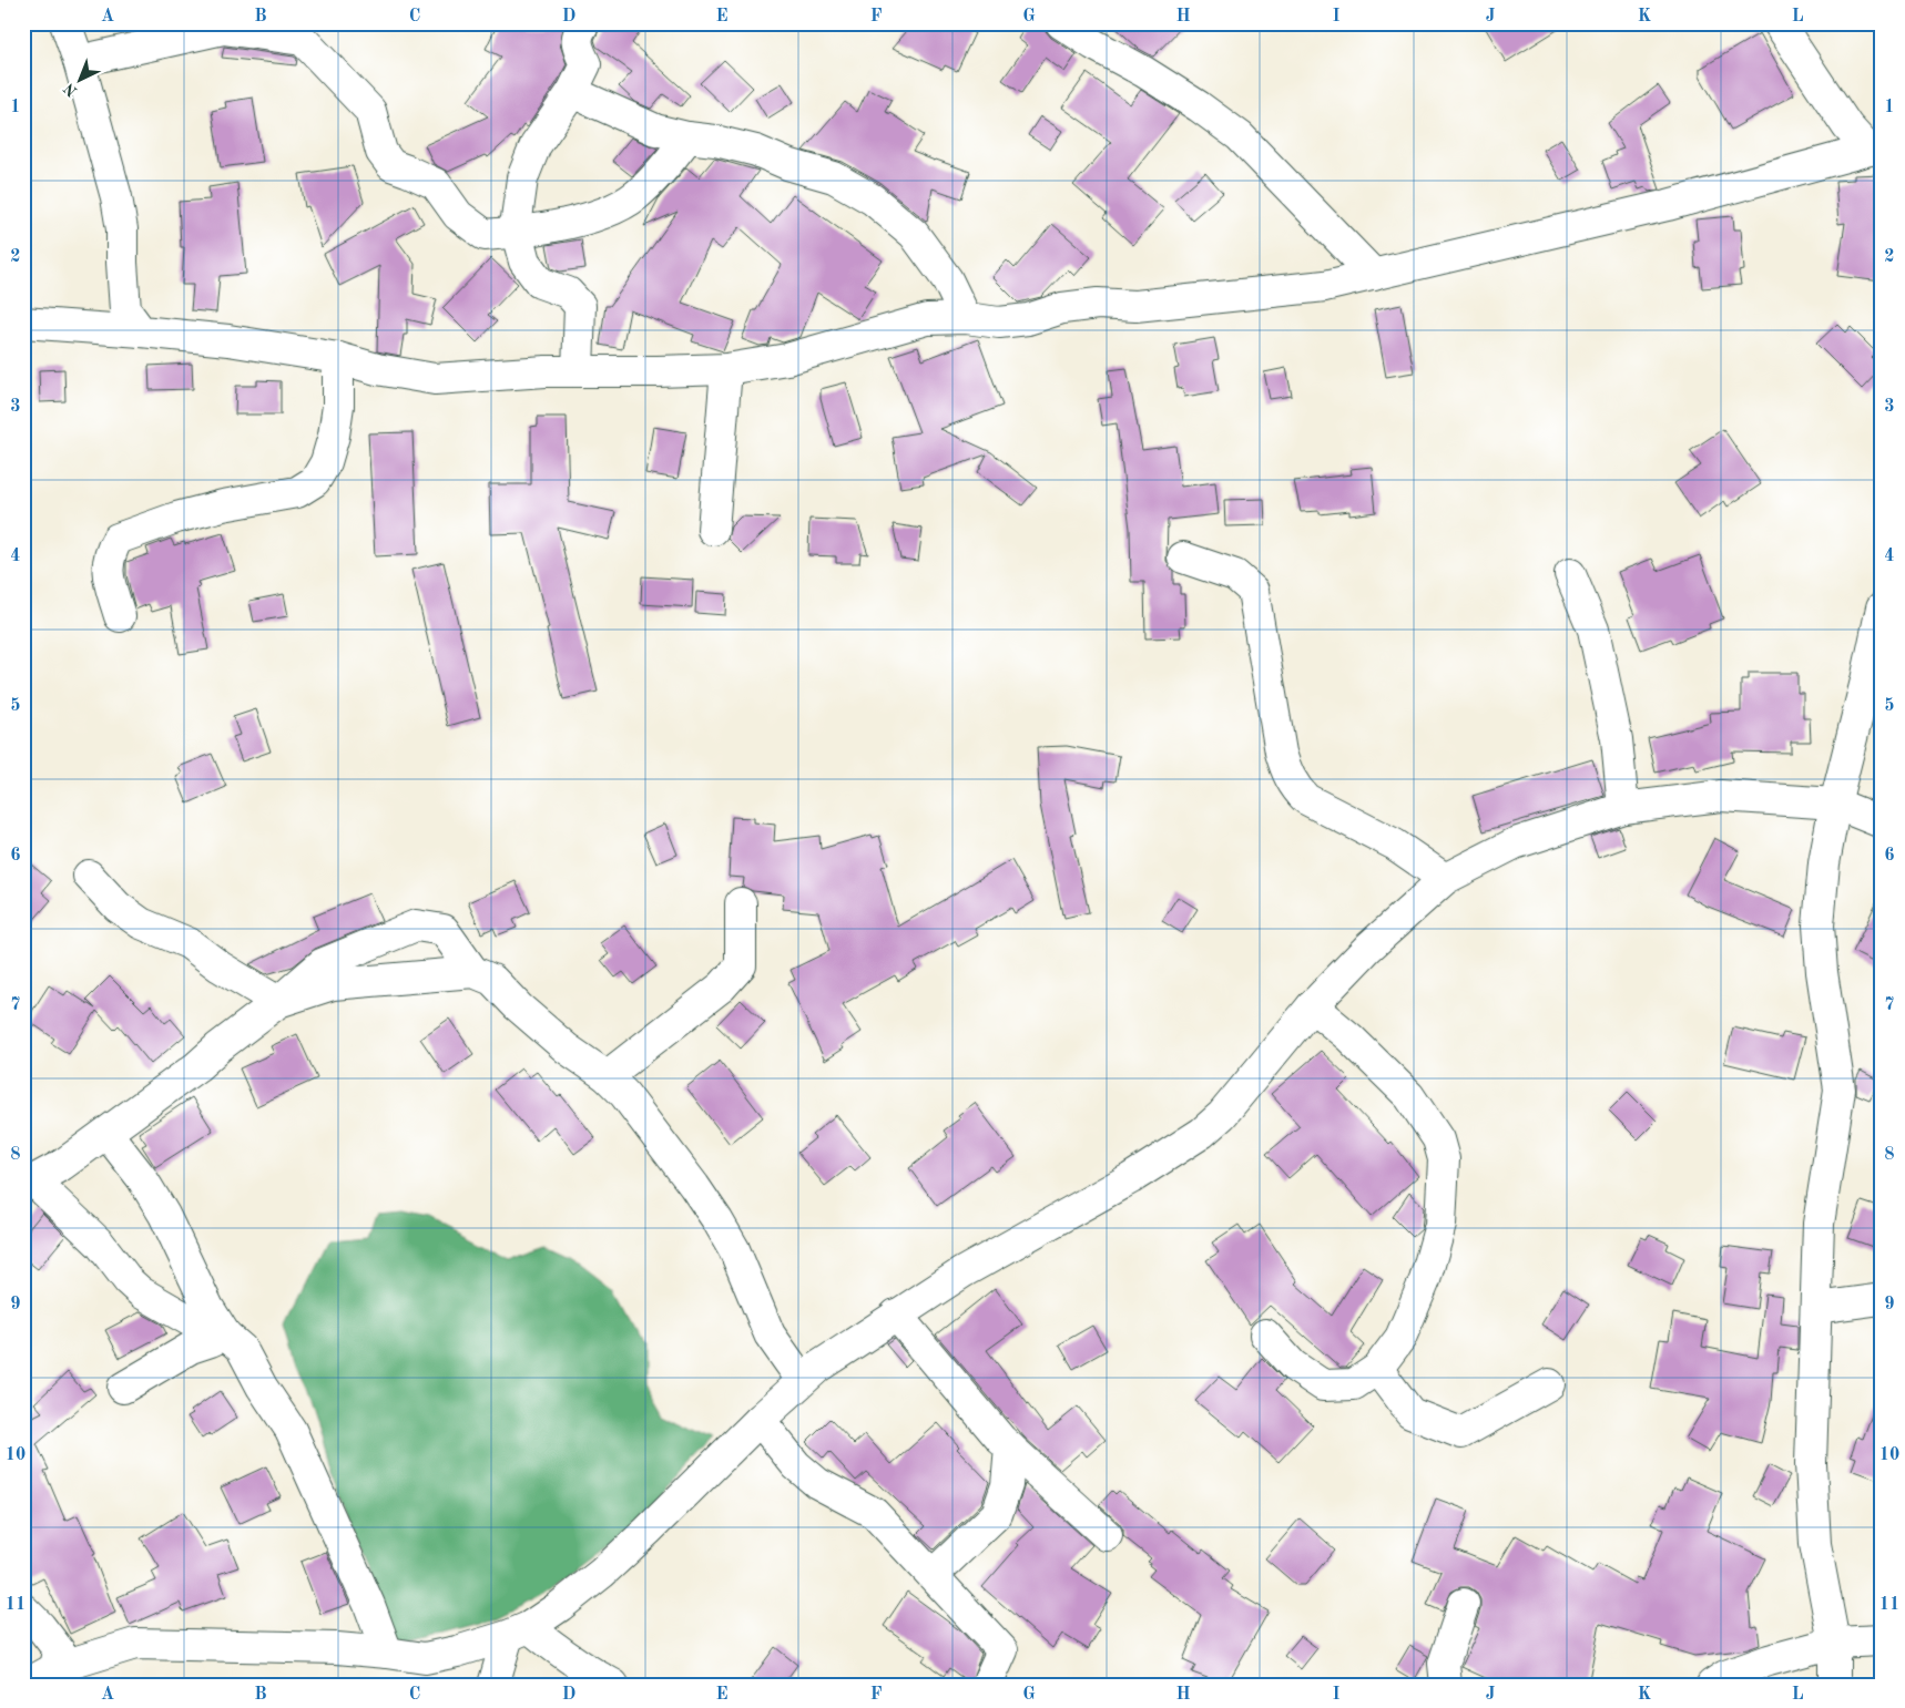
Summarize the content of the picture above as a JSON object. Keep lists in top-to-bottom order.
{
  "north": "bottom left",
  "grid": {
    "columns": [
      "A",
      "B",
      "C",
      "D",
      "E",
      "F",
      "G",
      "H",
      "I",
      "J",
      "K",
      "L"
    ],
    "rows": [
      "1",
      "2",
      "3",
      "4",
      "5",
      "6",
      "7",
      "8",
      "9",
      "10",
      "11"
    ]
  }
}
